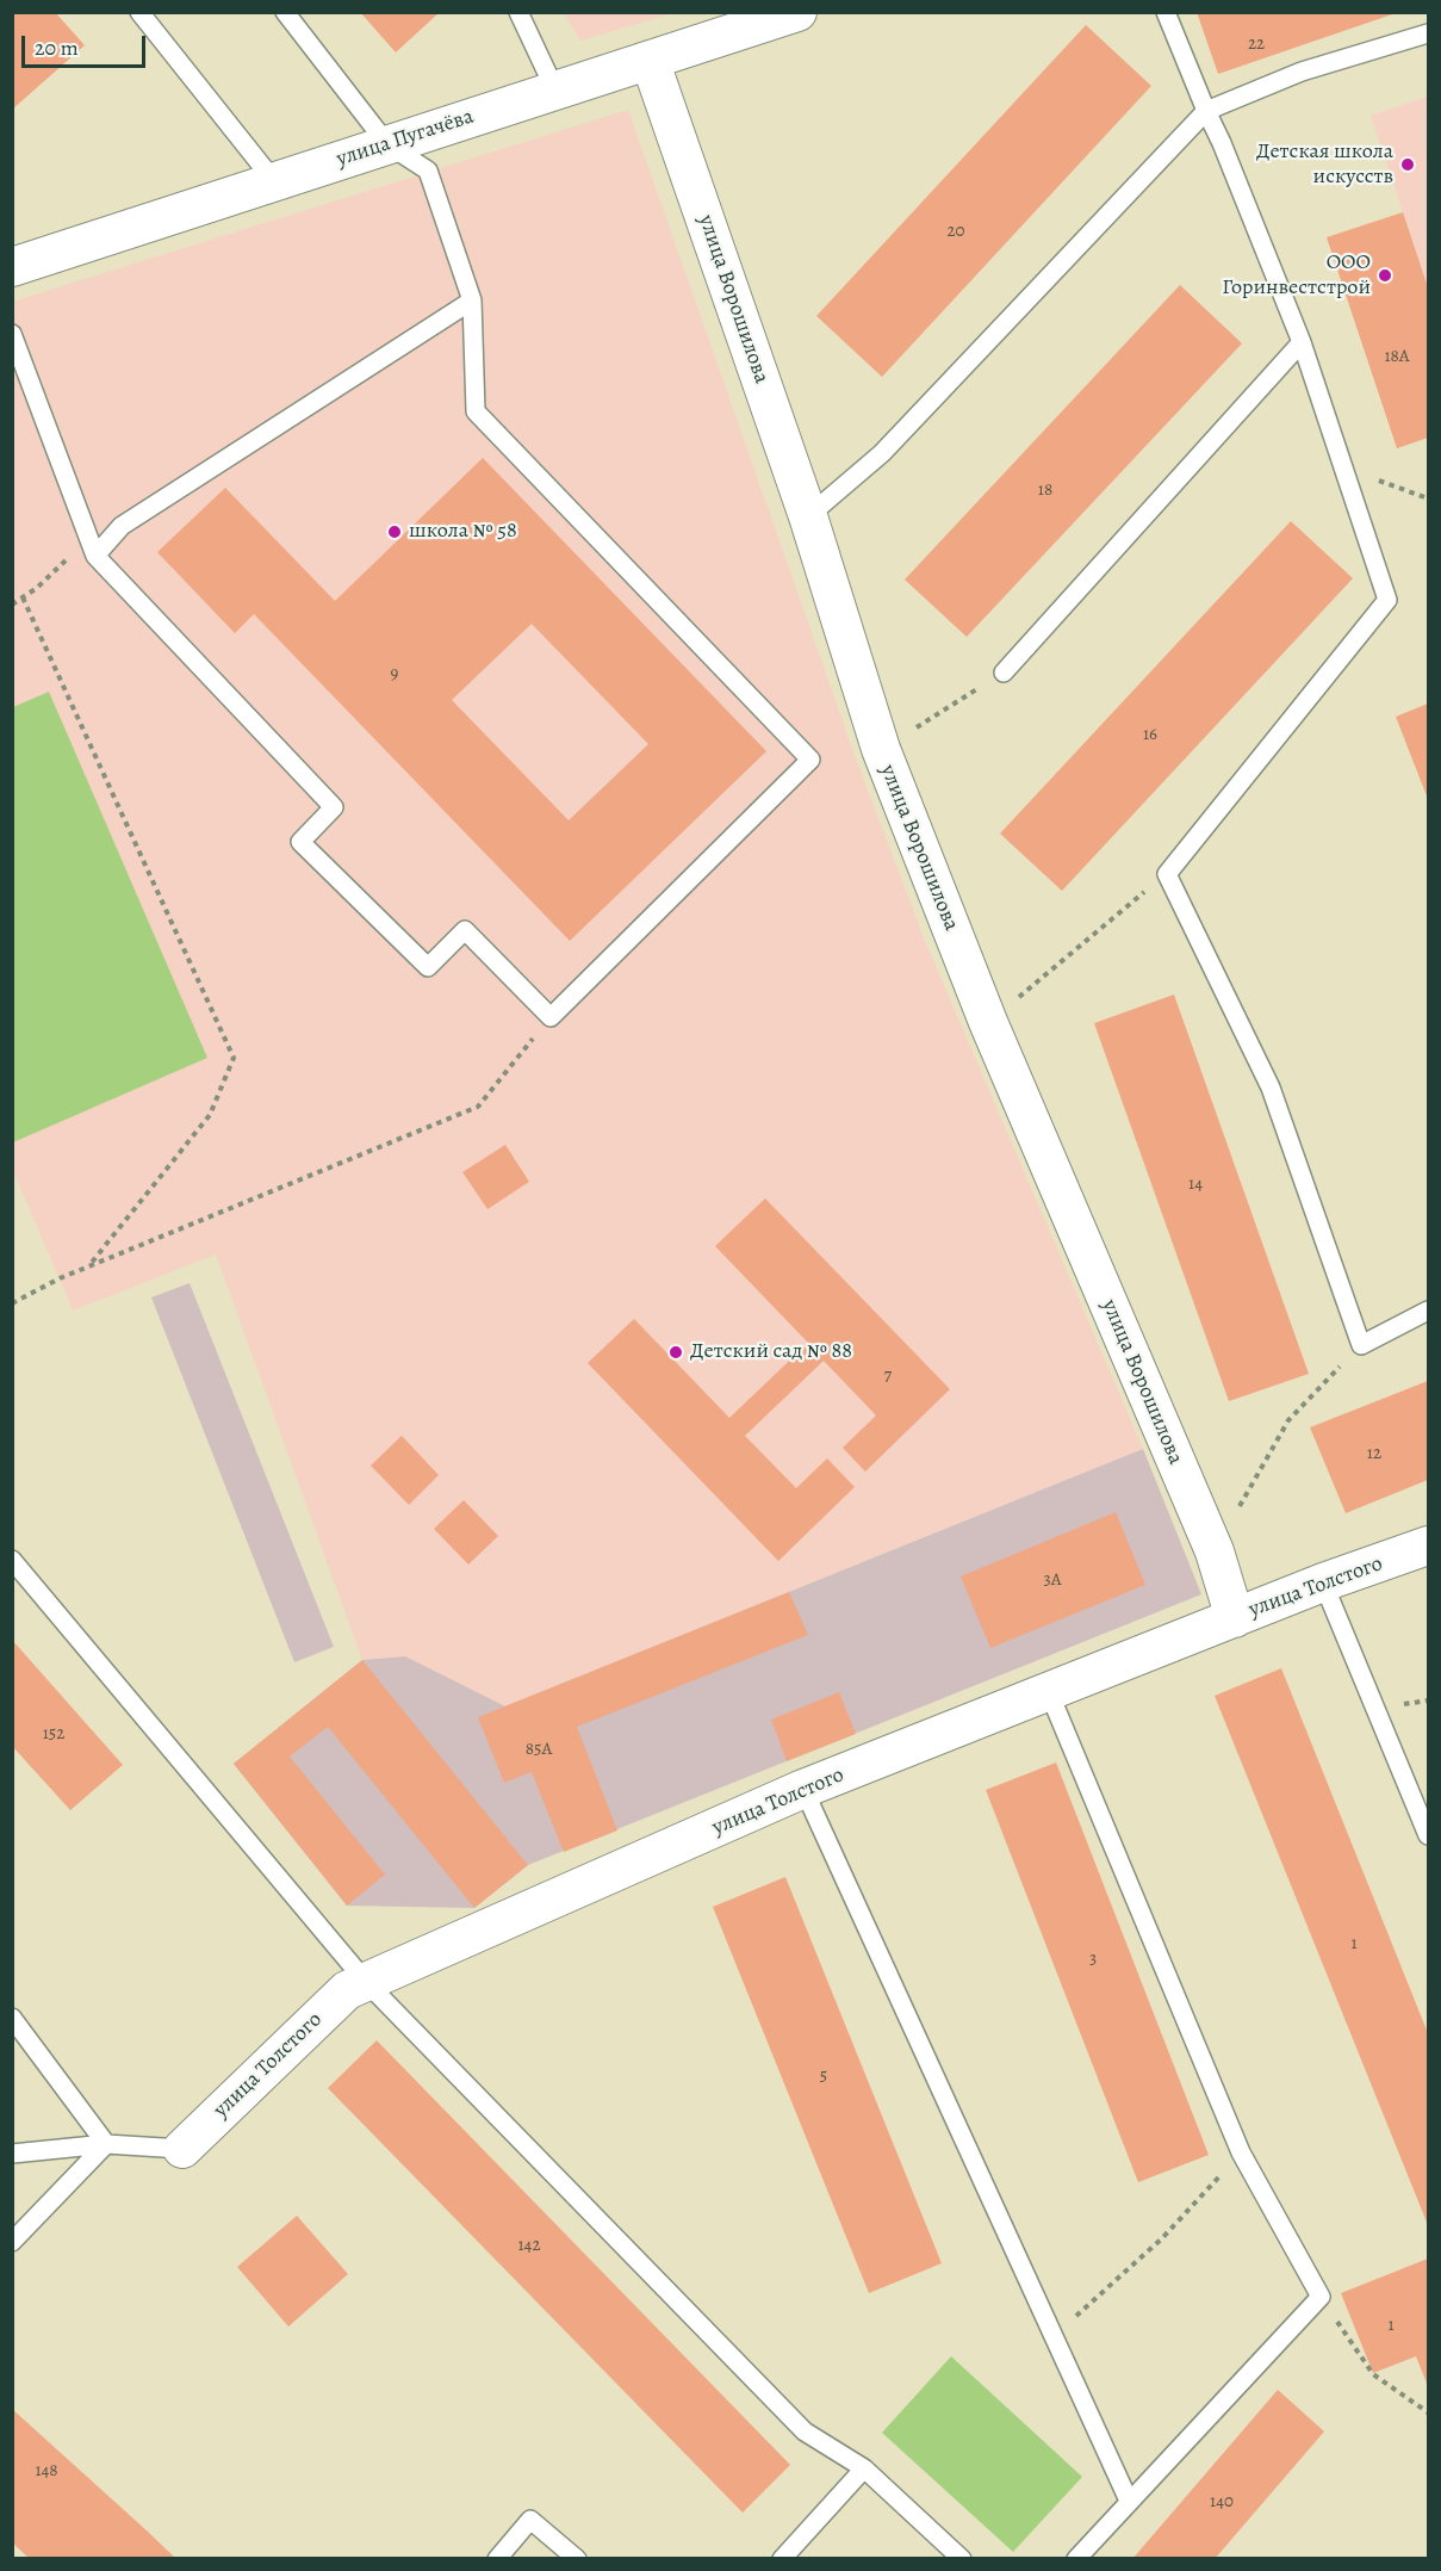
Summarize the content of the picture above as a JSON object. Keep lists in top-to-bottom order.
{
  "streets": {
    "street": ["улица Пугачёва", "улица Ворошилова", "улица Толстого"]
  },
  "crossings": [
    ["улица Пугачёва", "улица Ворошилова"],
    ["улица Ворошилова", "улица Толстого"]
  ],
  "places": [
    "Детская школа искусств",
    "ООО Горинвестстрой",
    "школа № 58",
    "Детский сад № 88"
  ],
  "house_numbers": [
    "22",
    "20",
    "18А",
    "18",
    "9",
    "16",
    "14",
    "7",
    "12",
    "3А",
    "152",
    "85А",
    "1",
    "3",
    "5",
    "142",
    "1",
    "148",
    "140"
  ],
  "scale_bar": "20 m"
}
